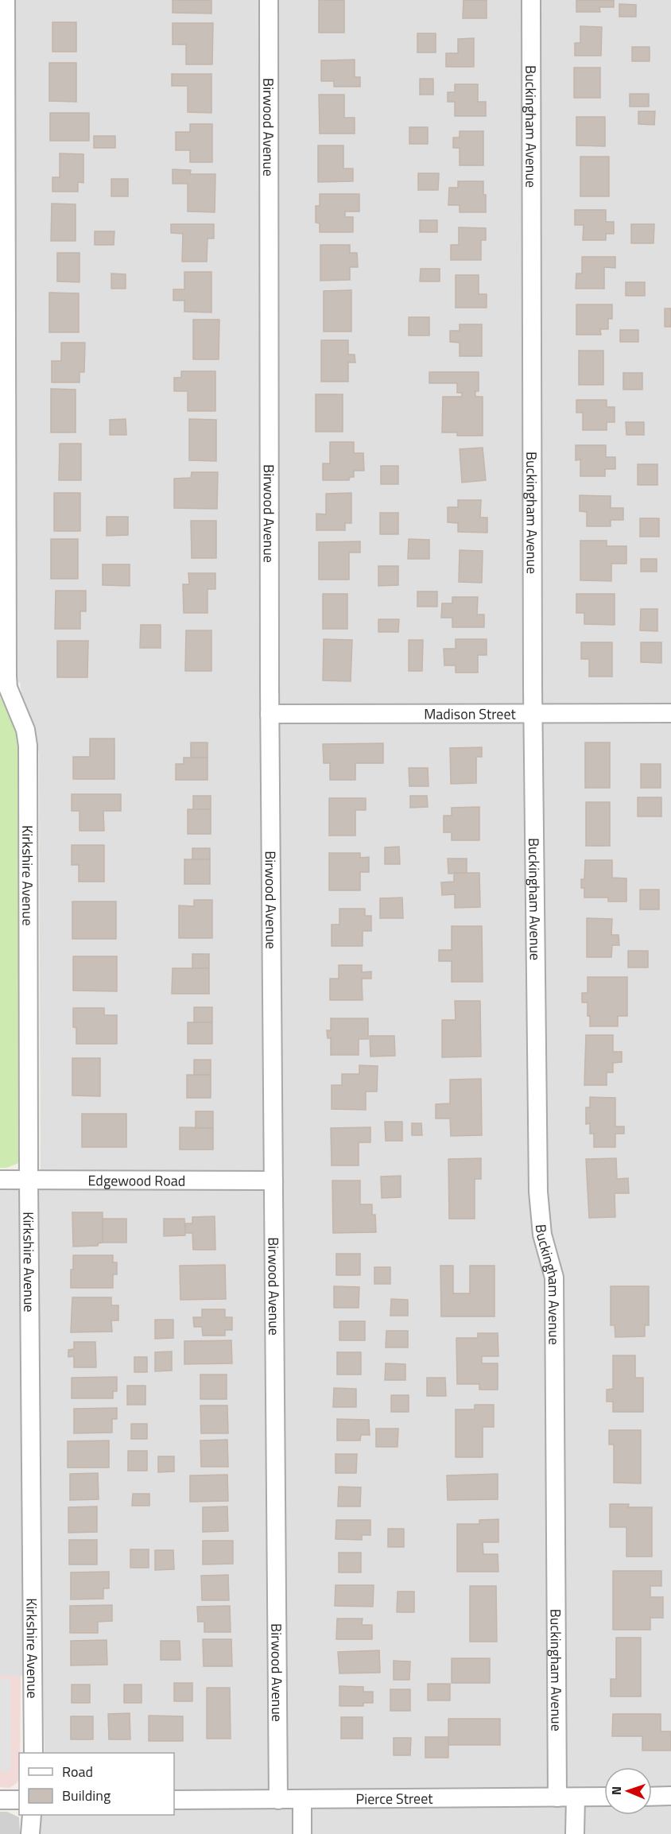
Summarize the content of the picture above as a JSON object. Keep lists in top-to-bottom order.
{
  "streets": {
    "street": [
      "Birwood Avenue",
      "Buckingham Avenue",
      "Madison Street",
      "Kirkshire Avenue",
      "Edgewood Road",
      "Pierce Street"
    ]
  },
  "crossings": [
    ["Birwood Avenue", "Madison Street"],
    ["Birwood Avenue", "Edgewood Road"],
    ["Birwood Avenue", "Pierce Street"],
    ["Buckingham Avenue", "Madison Street"],
    ["Buckingham Avenue", "Pierce Street"],
    ["Kirkshire Avenue", "Edgewood Road"]
  ],
  "legend": ["Road", "Building"],
  "north": "left"
}
